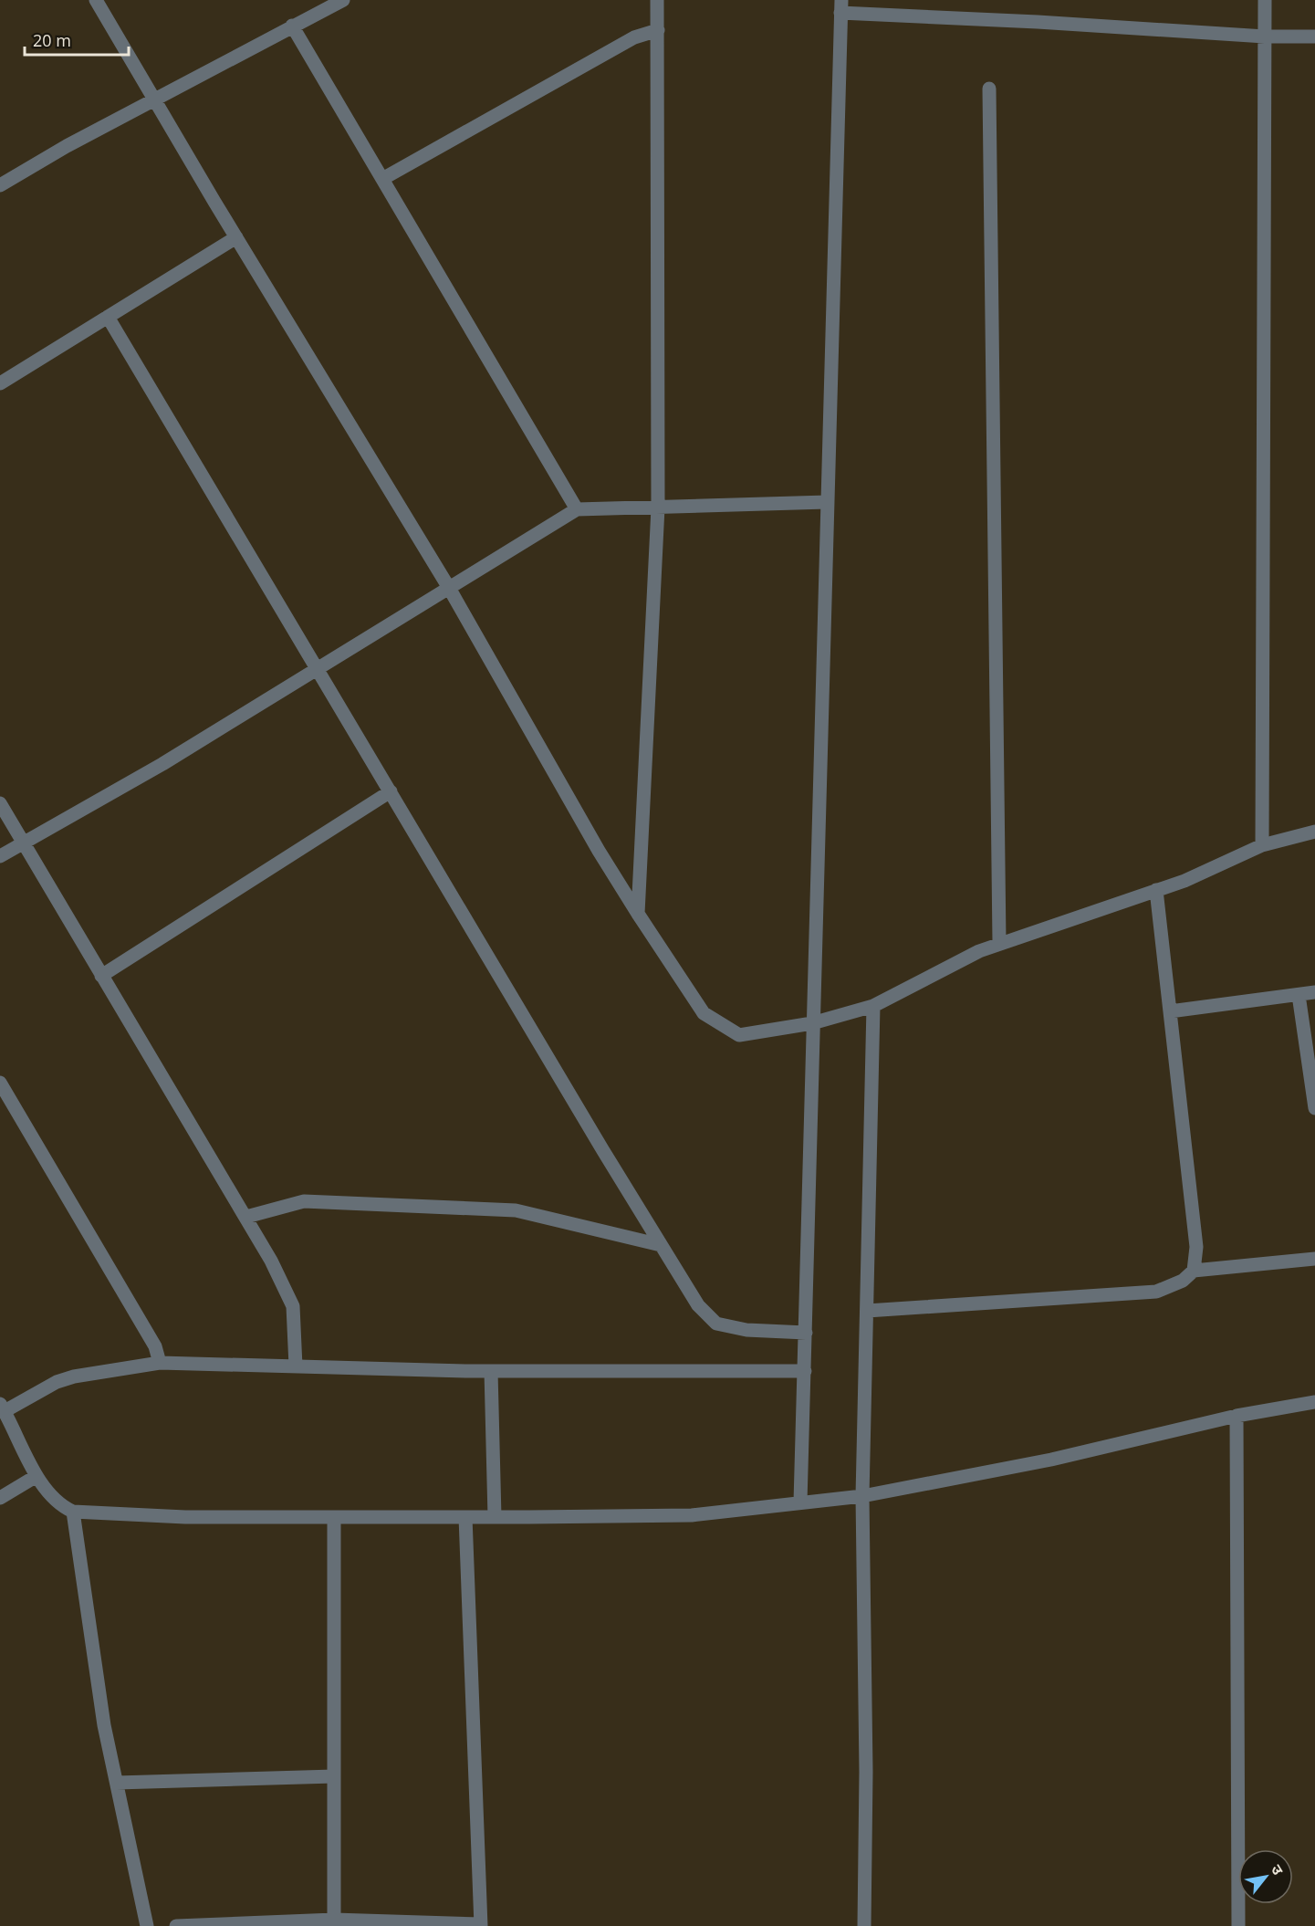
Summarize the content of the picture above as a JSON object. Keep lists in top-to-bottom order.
{
  "scale_bar": "20 m",
  "north": "top right"
}
